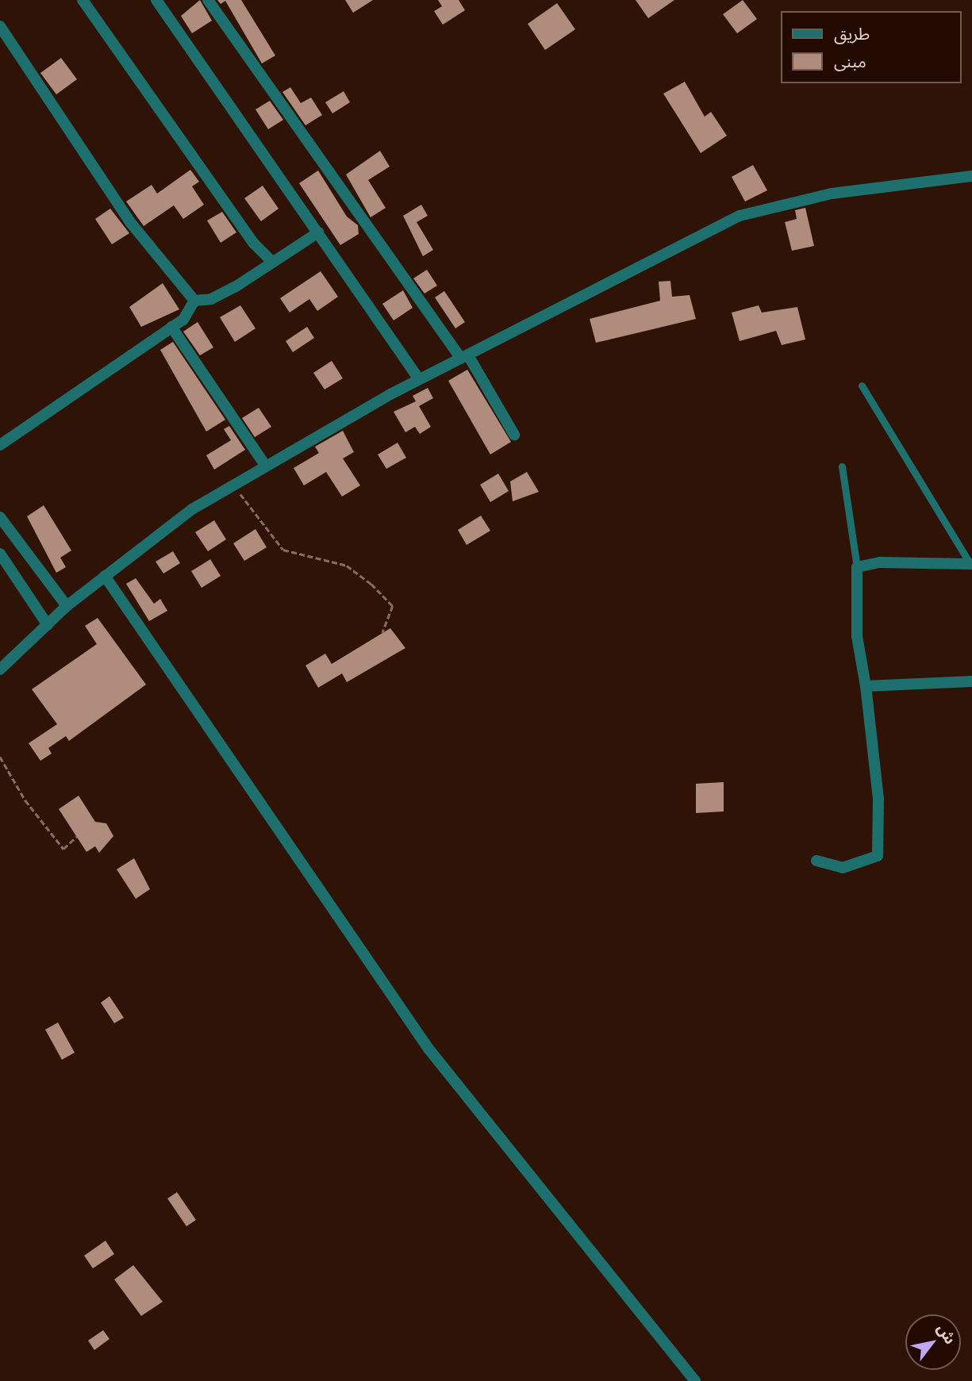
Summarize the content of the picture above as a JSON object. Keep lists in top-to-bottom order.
{
  "legend": ["طريق", "مبنى"],
  "north": "top right"
}
